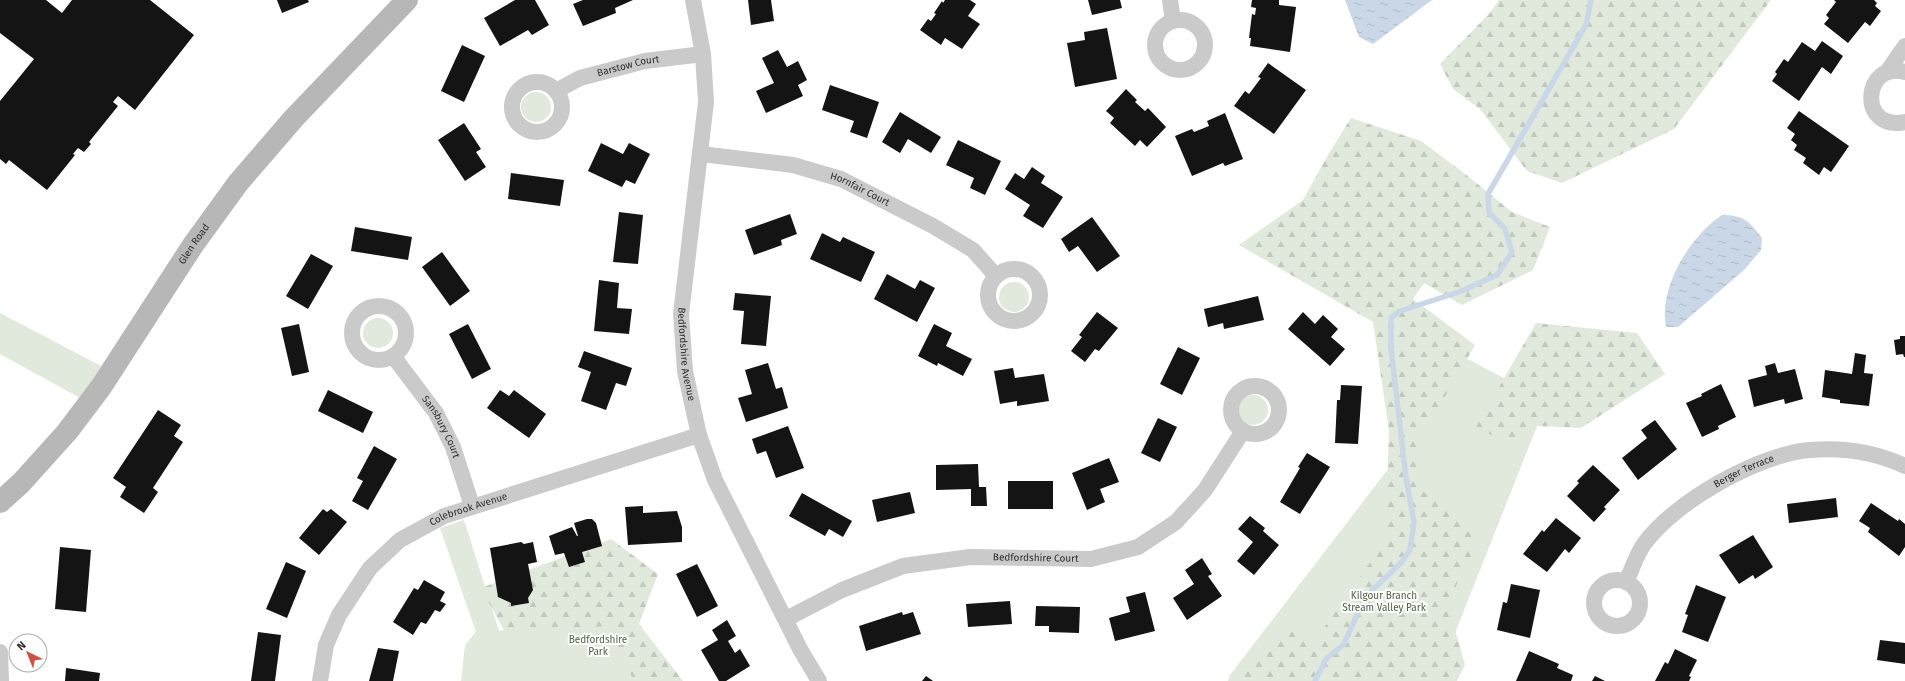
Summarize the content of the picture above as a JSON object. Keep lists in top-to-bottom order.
{
  "streets": {
    "main road": ["Glen Road"],
    "street": [
      "Barstow Court",
      "Hornfair Court",
      "Bedfordshire Avenue",
      "Sansbury Court",
      "Berger Terrace",
      "Colebrook Avenue",
      "Bedfordshire Court"
    ]
  },
  "crossings": [
    ["Barstow Court", "Bedfordshire Avenue"],
    ["Hornfair Court", "Bedfordshire Avenue"],
    ["Bedfordshire Avenue", "Colebrook Avenue"],
    ["Bedfordshire Avenue", "Bedfordshire Court"],
    ["Sansbury Court", "Colebrook Avenue"]
  ],
  "parks": ["Kilgour Branch Stream Valley Park", "Bedfordshire Park"],
  "north": "top left"
}
